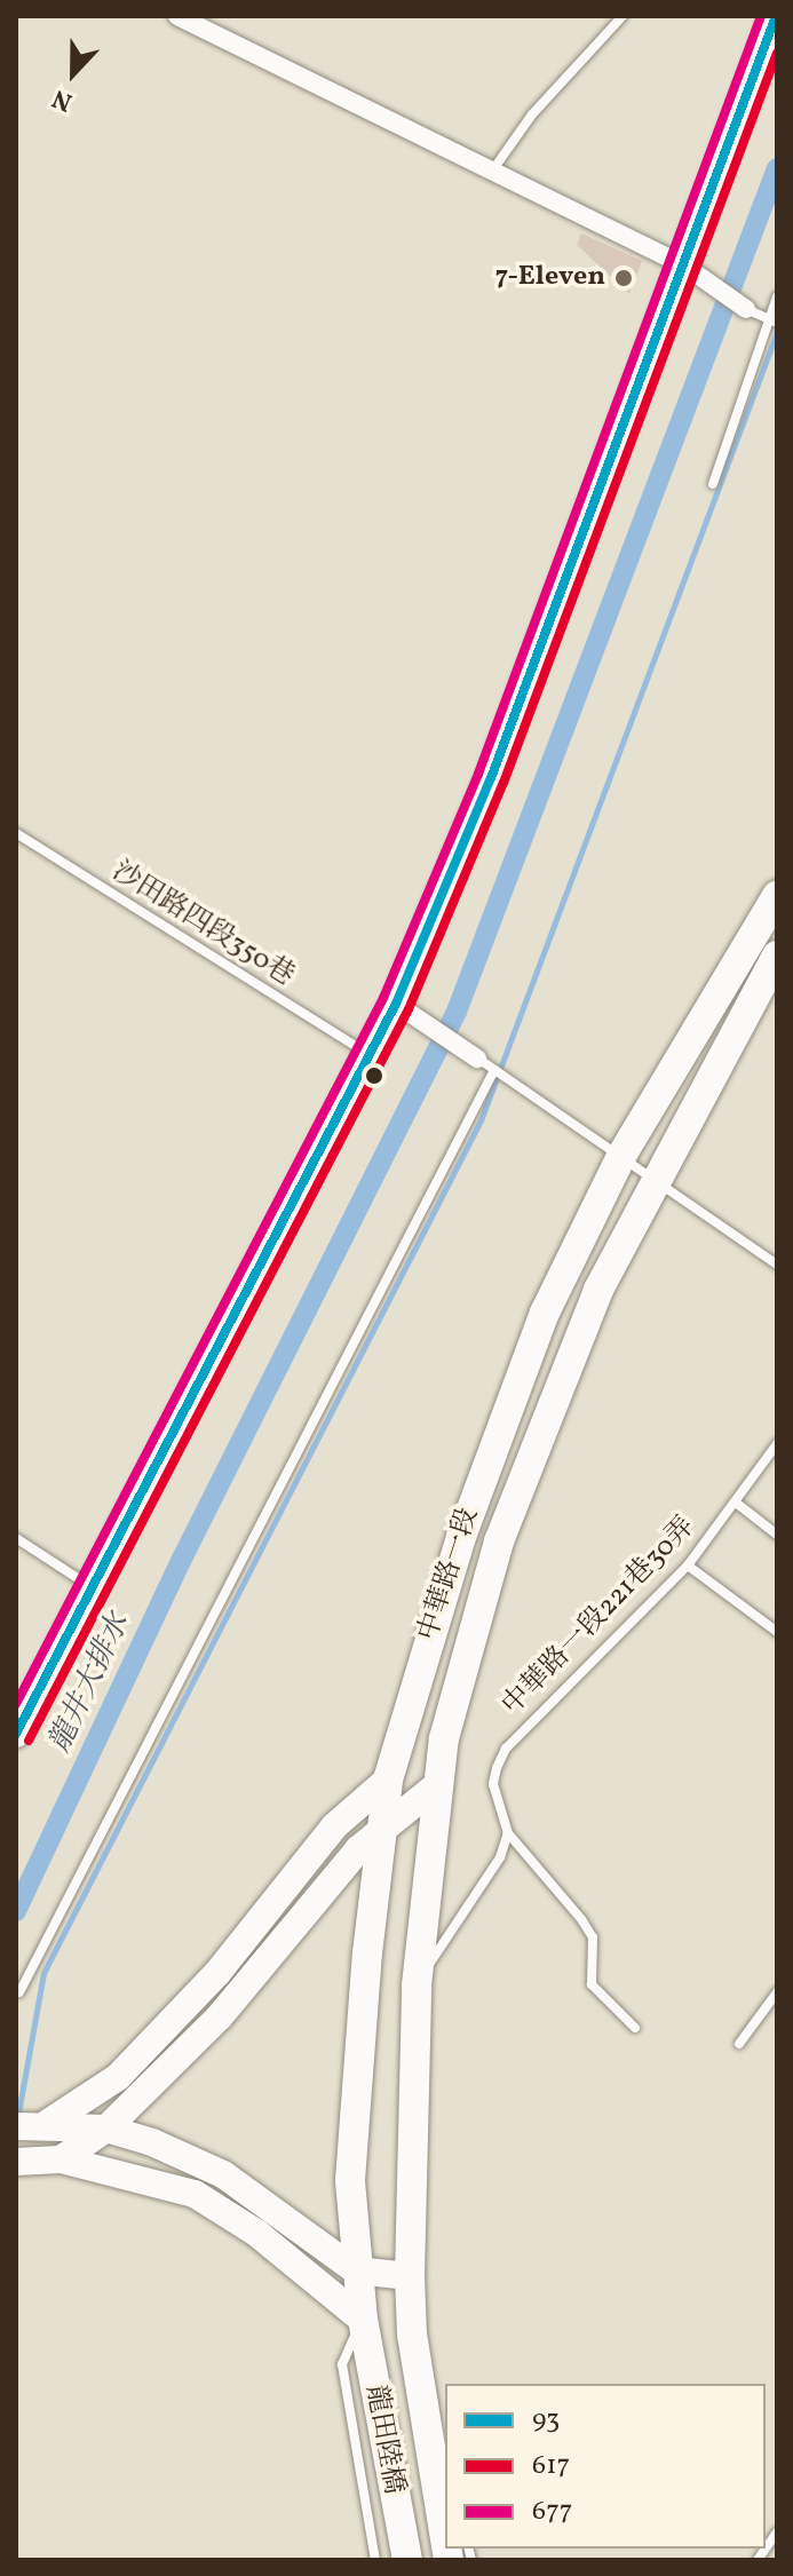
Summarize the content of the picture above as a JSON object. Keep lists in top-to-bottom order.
{
  "streets": {
    "main road": ["中華路一段", "龍田陸橋"],
    "lane": ["沙田路四段350巷", "中華路一段221巷30弄"]
  },
  "crossings": [
    ["中華路一段", "龍田陸橋"]
  ],
  "water": ["龍井大排水"],
  "places": ["7-Eleven"],
  "lines": ["transit line 93", "transit line 677", "transit line 617"],
  "legend": ["93", "617", "677"],
  "north": "bottom"
}
